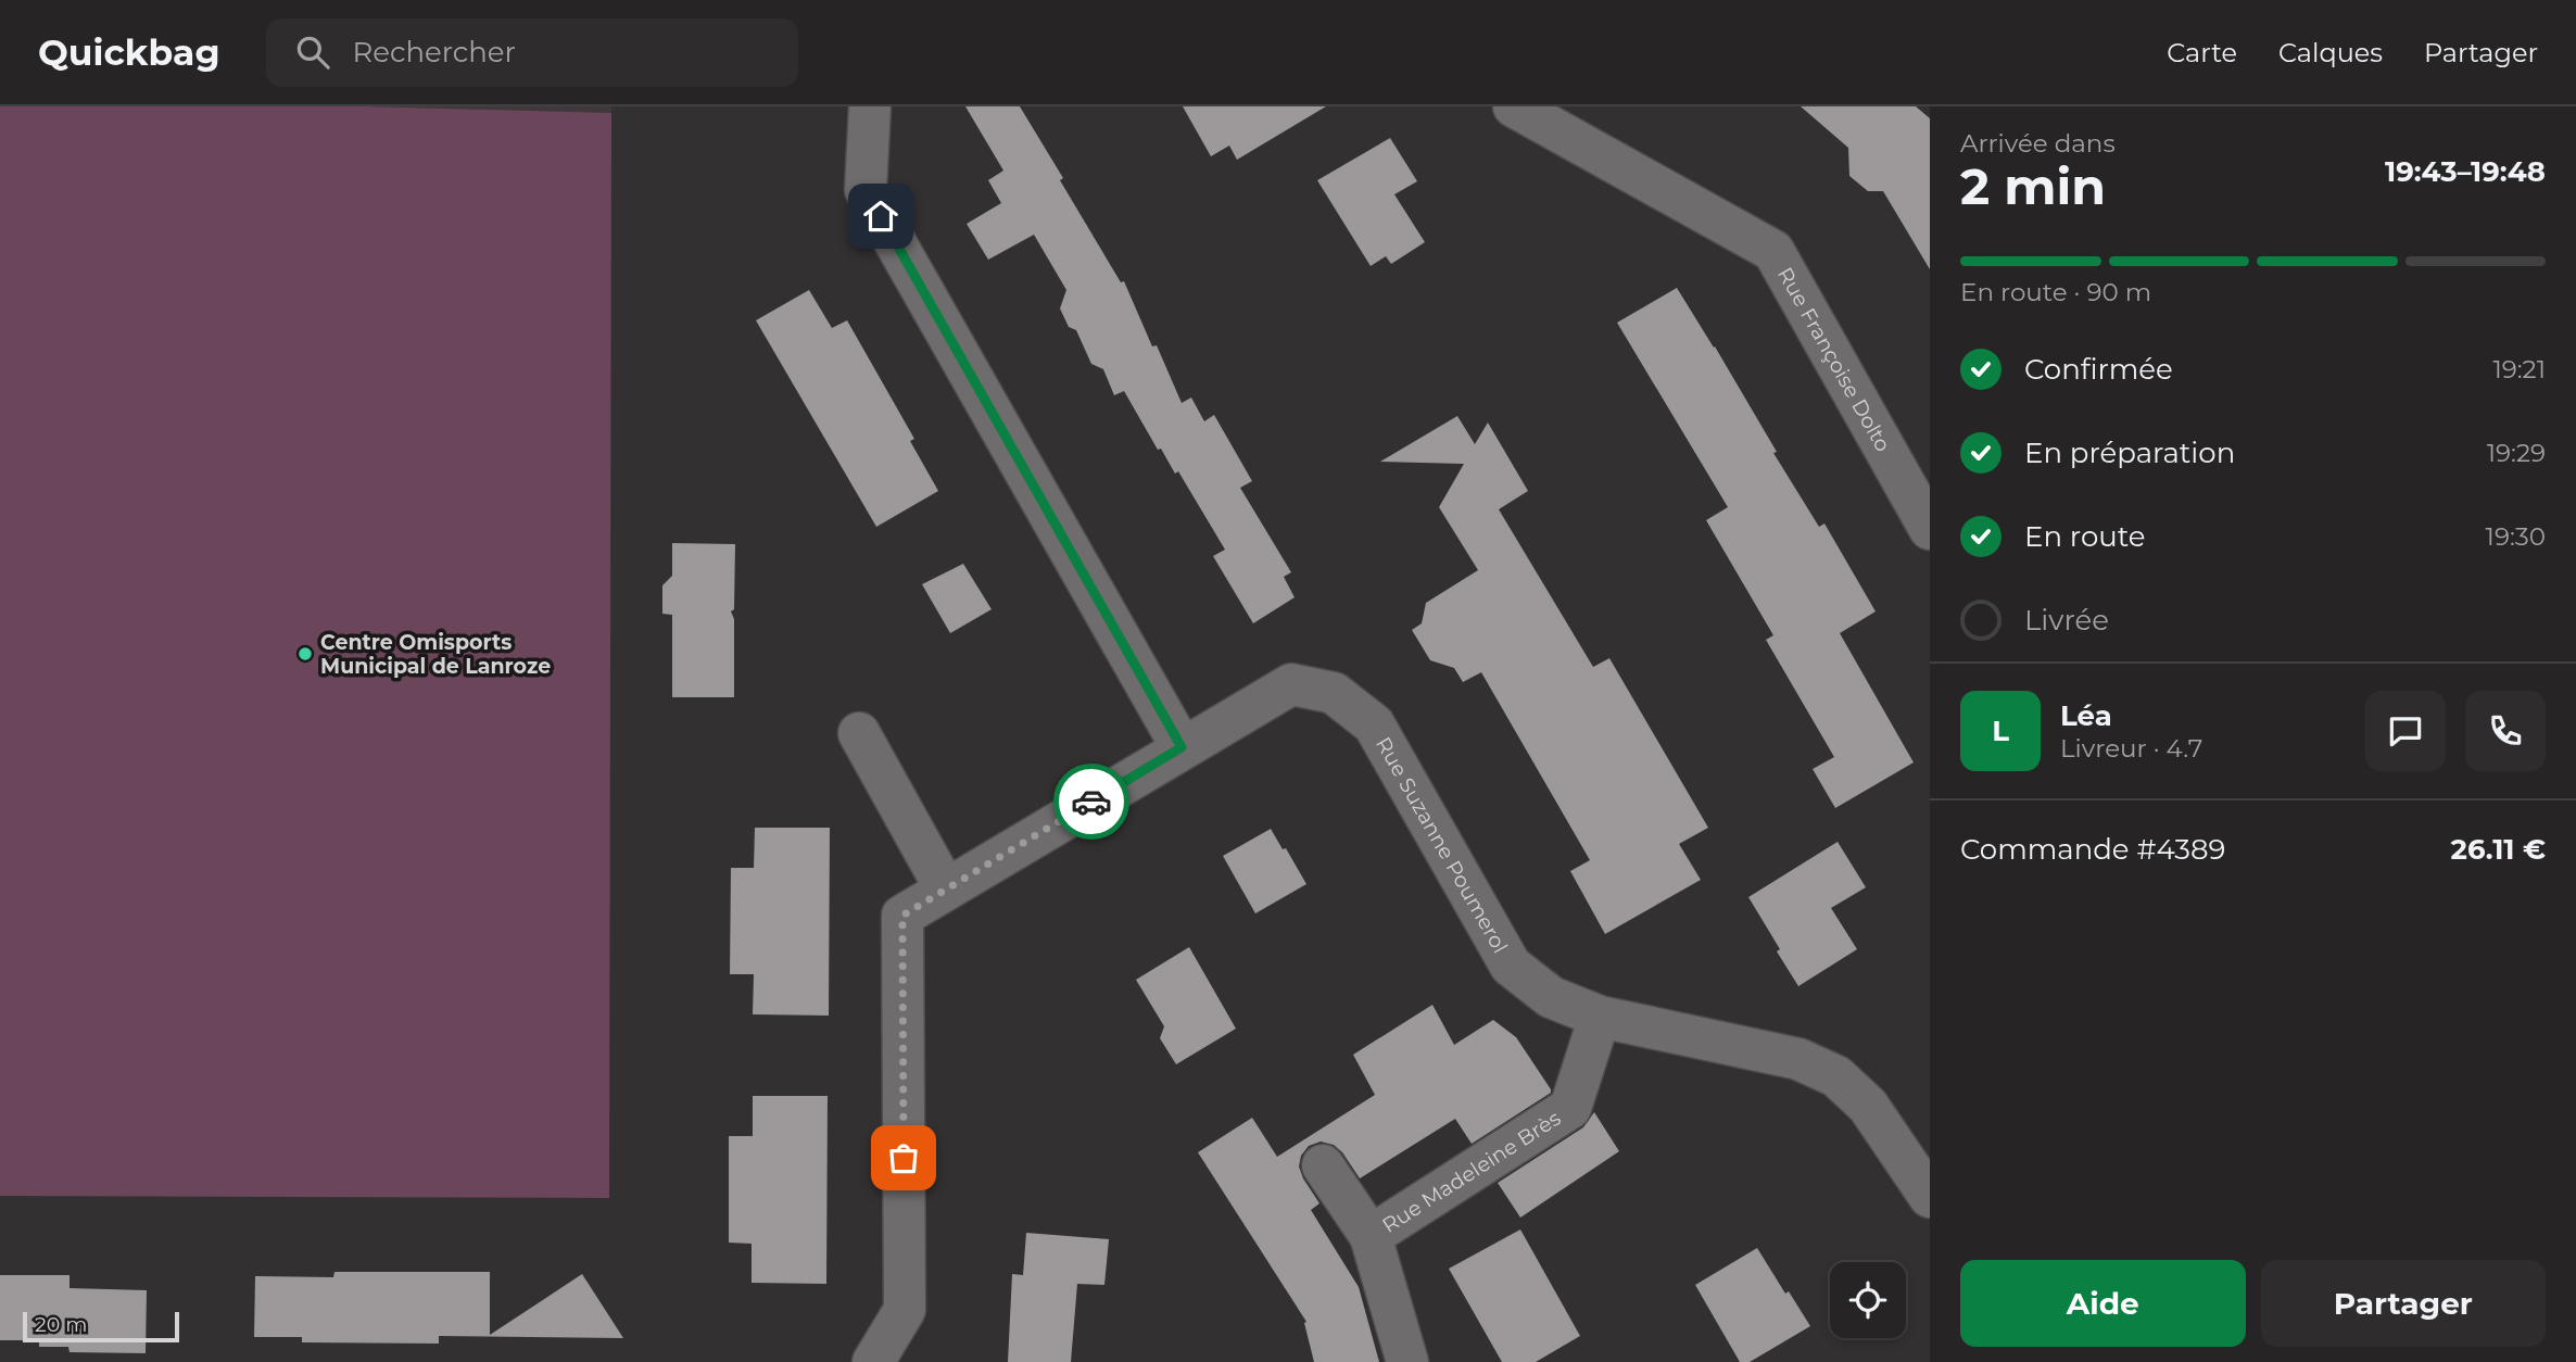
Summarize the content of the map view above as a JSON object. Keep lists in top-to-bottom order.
{
  "streets": {
    "street": ["Rue Françoise Dolto", "Rue Suzanne Poumerol", "Rue Madeleine Brès"]
  },
  "crossings": [
    ["Rue Suzanne Poumerol", "Rue Madeleine Brès"]
  ],
  "places": ["Centre Omisports Municipal de Lanroze"],
  "scale_bar": "20 m",
  "page": {
    "header": "Quickbag",
    "search": "Rechercher",
    "nav": ["Carte", "Calques", "Partager"],
    "heading": ["2 min", "Arrivée dans", "19:43–19:48"],
    "panel": [
      "Léa",
      "Livreur · 4.7",
      "Commande #4389",
      "26.11 €"
    ],
    "bar": "En route · 90 m",
    "list": [
      ["Confirmée", "19:21"],
      ["En préparation", "19:29"],
      ["En route", "19:30"],
      "Livrée"
    ],
    "round": "L",
    "buttons": ["Aide", "Partager"],
    "scale": "20 m"
  }
}
